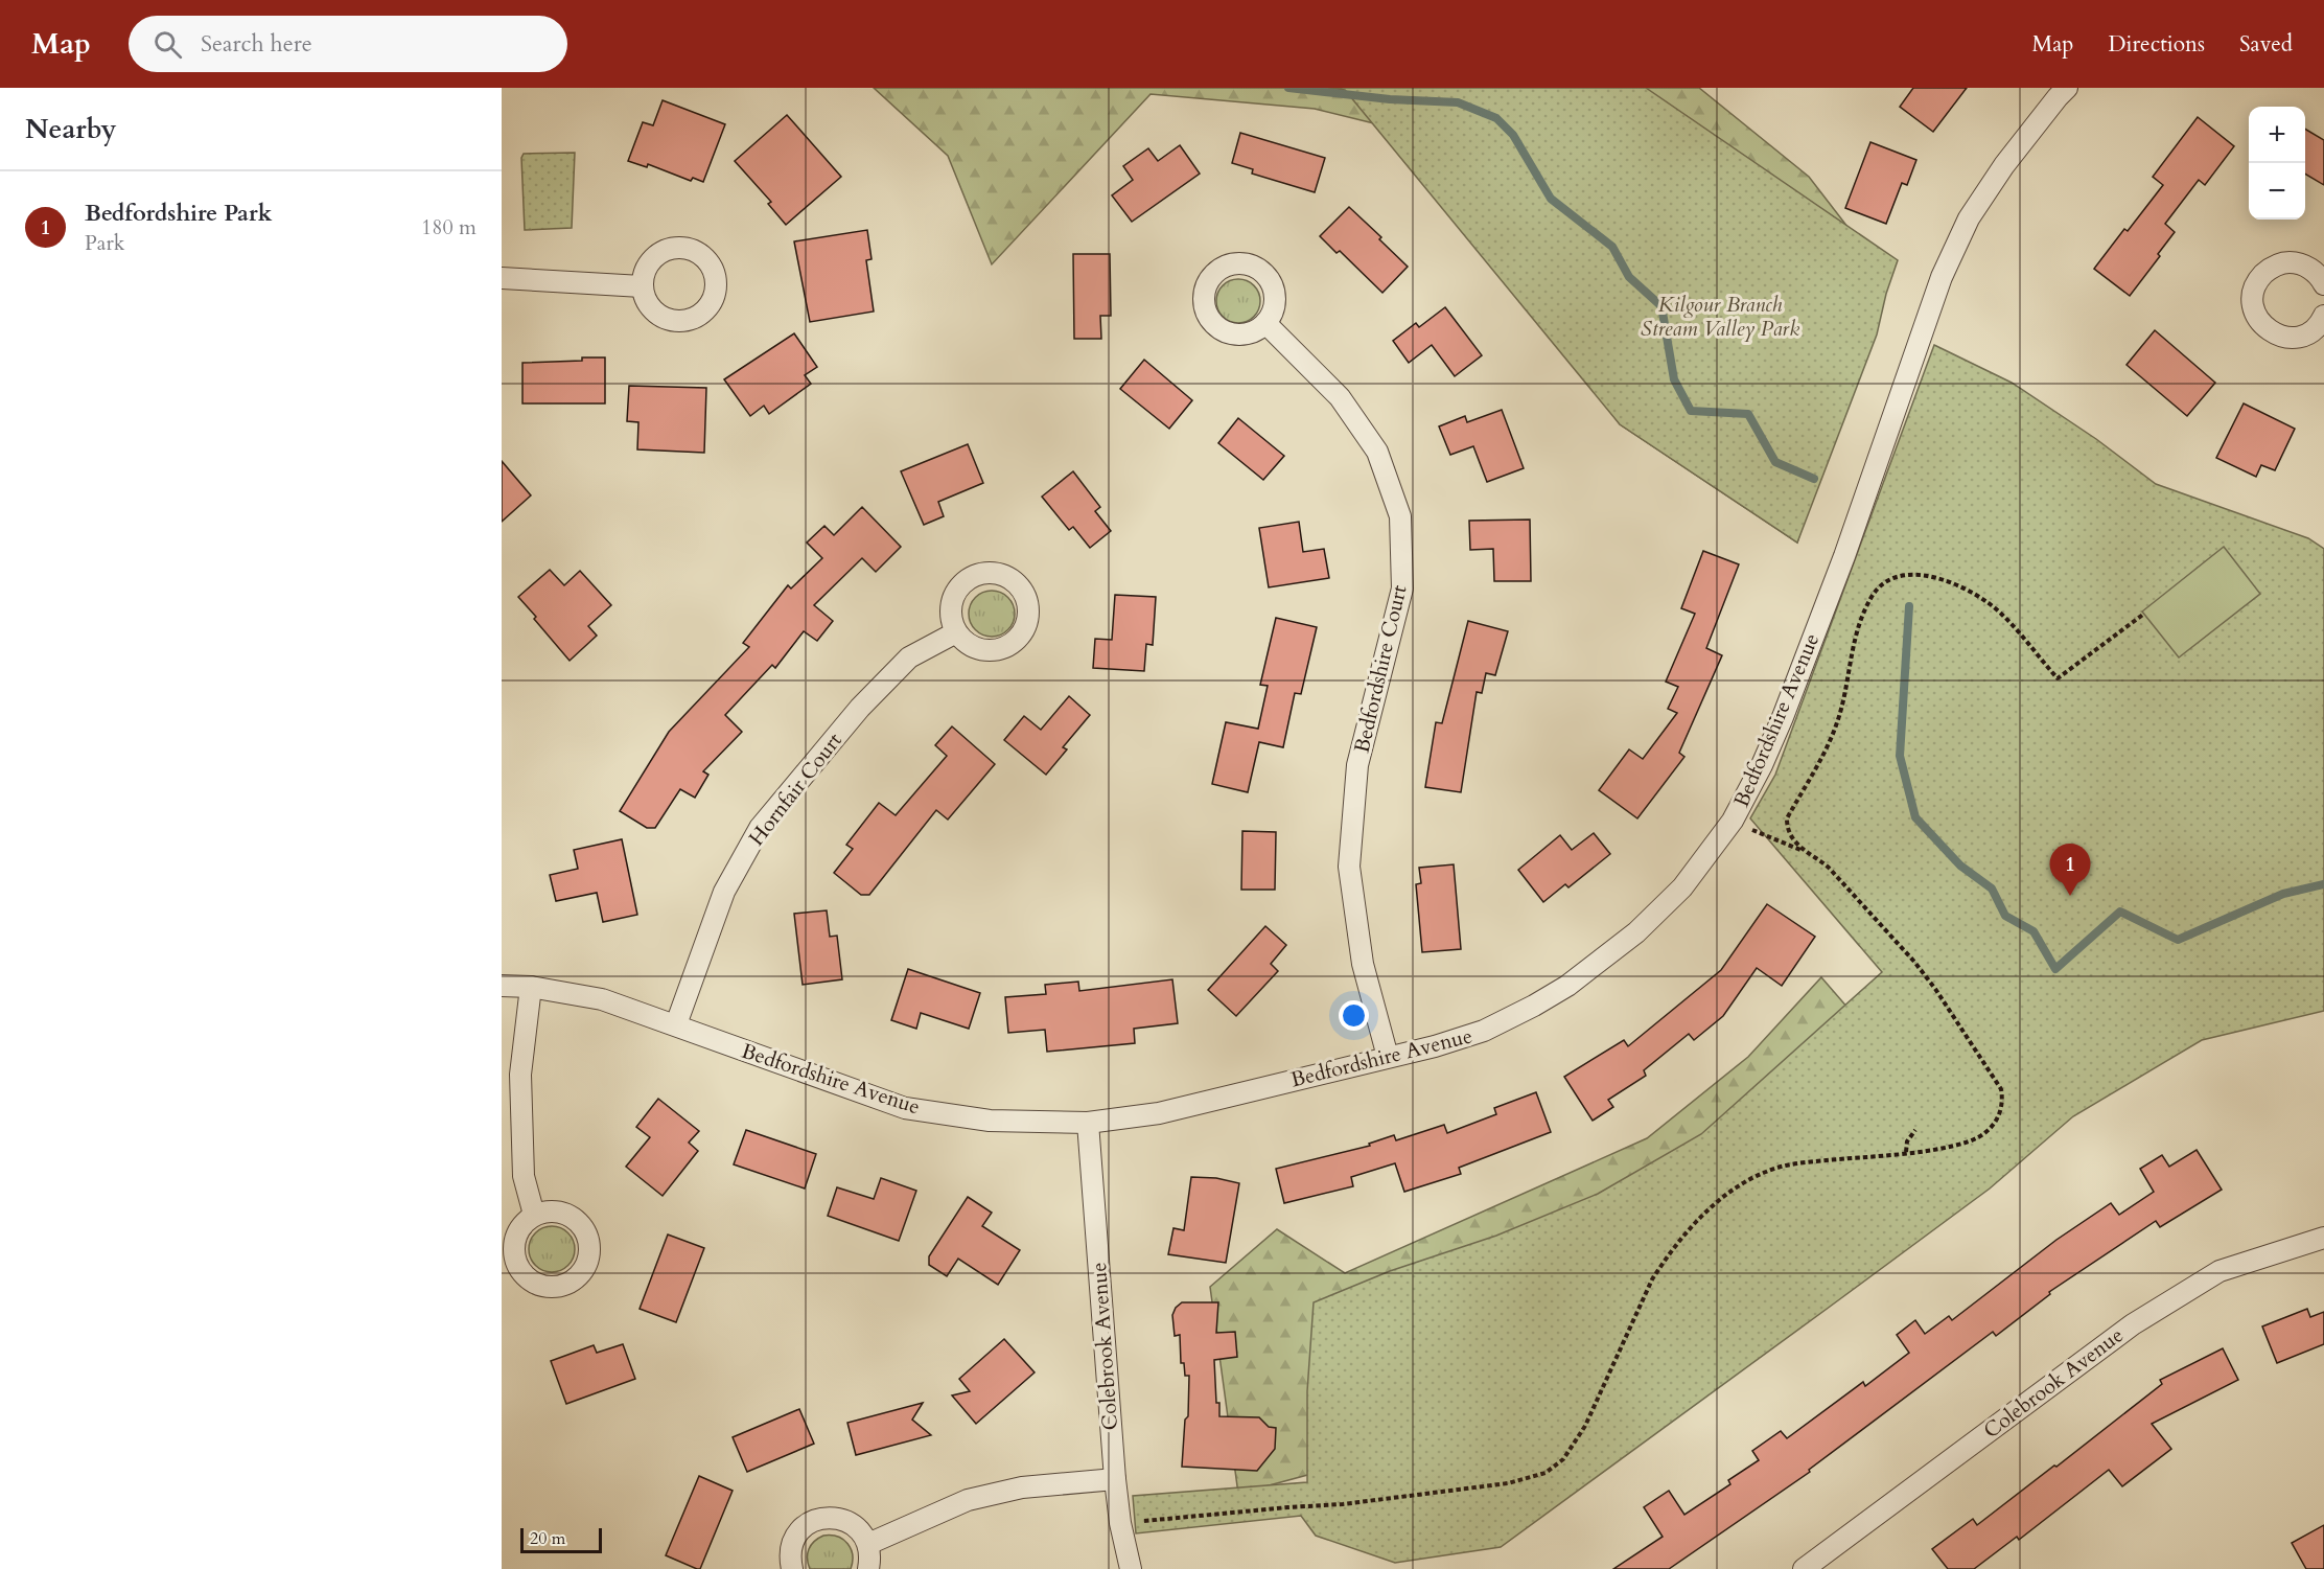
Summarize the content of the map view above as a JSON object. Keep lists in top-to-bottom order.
{
  "streets": {
    "street": [
      "Bedfordshire Court",
      "Bedfordshire Avenue",
      "Hornfair Court",
      "Colebrook Avenue"
    ]
  },
  "crossings": [
    ["Bedfordshire Court", "Bedfordshire Avenue"],
    ["Bedfordshire Avenue", "Hornfair Court"],
    ["Bedfordshire Avenue", "Colebrook Avenue"]
  ],
  "parks": ["Kilgour Branch Stream Valley Park"],
  "scale_bar": "20 m",
  "page": {
    "header": "Map",
    "search": "Search here",
    "nav": ["Map", "Directions", "Saved"],
    "heading": "Nearby",
    "map_buttons": ["+", "−"],
    "list": [
      {
        "mark": "1",
        "name": "Bedfordshire Park",
        "note": "Park",
        "value": "180 m"
      }
    ],
    "pins": "1",
    "scale": "20 m"
  }
}
